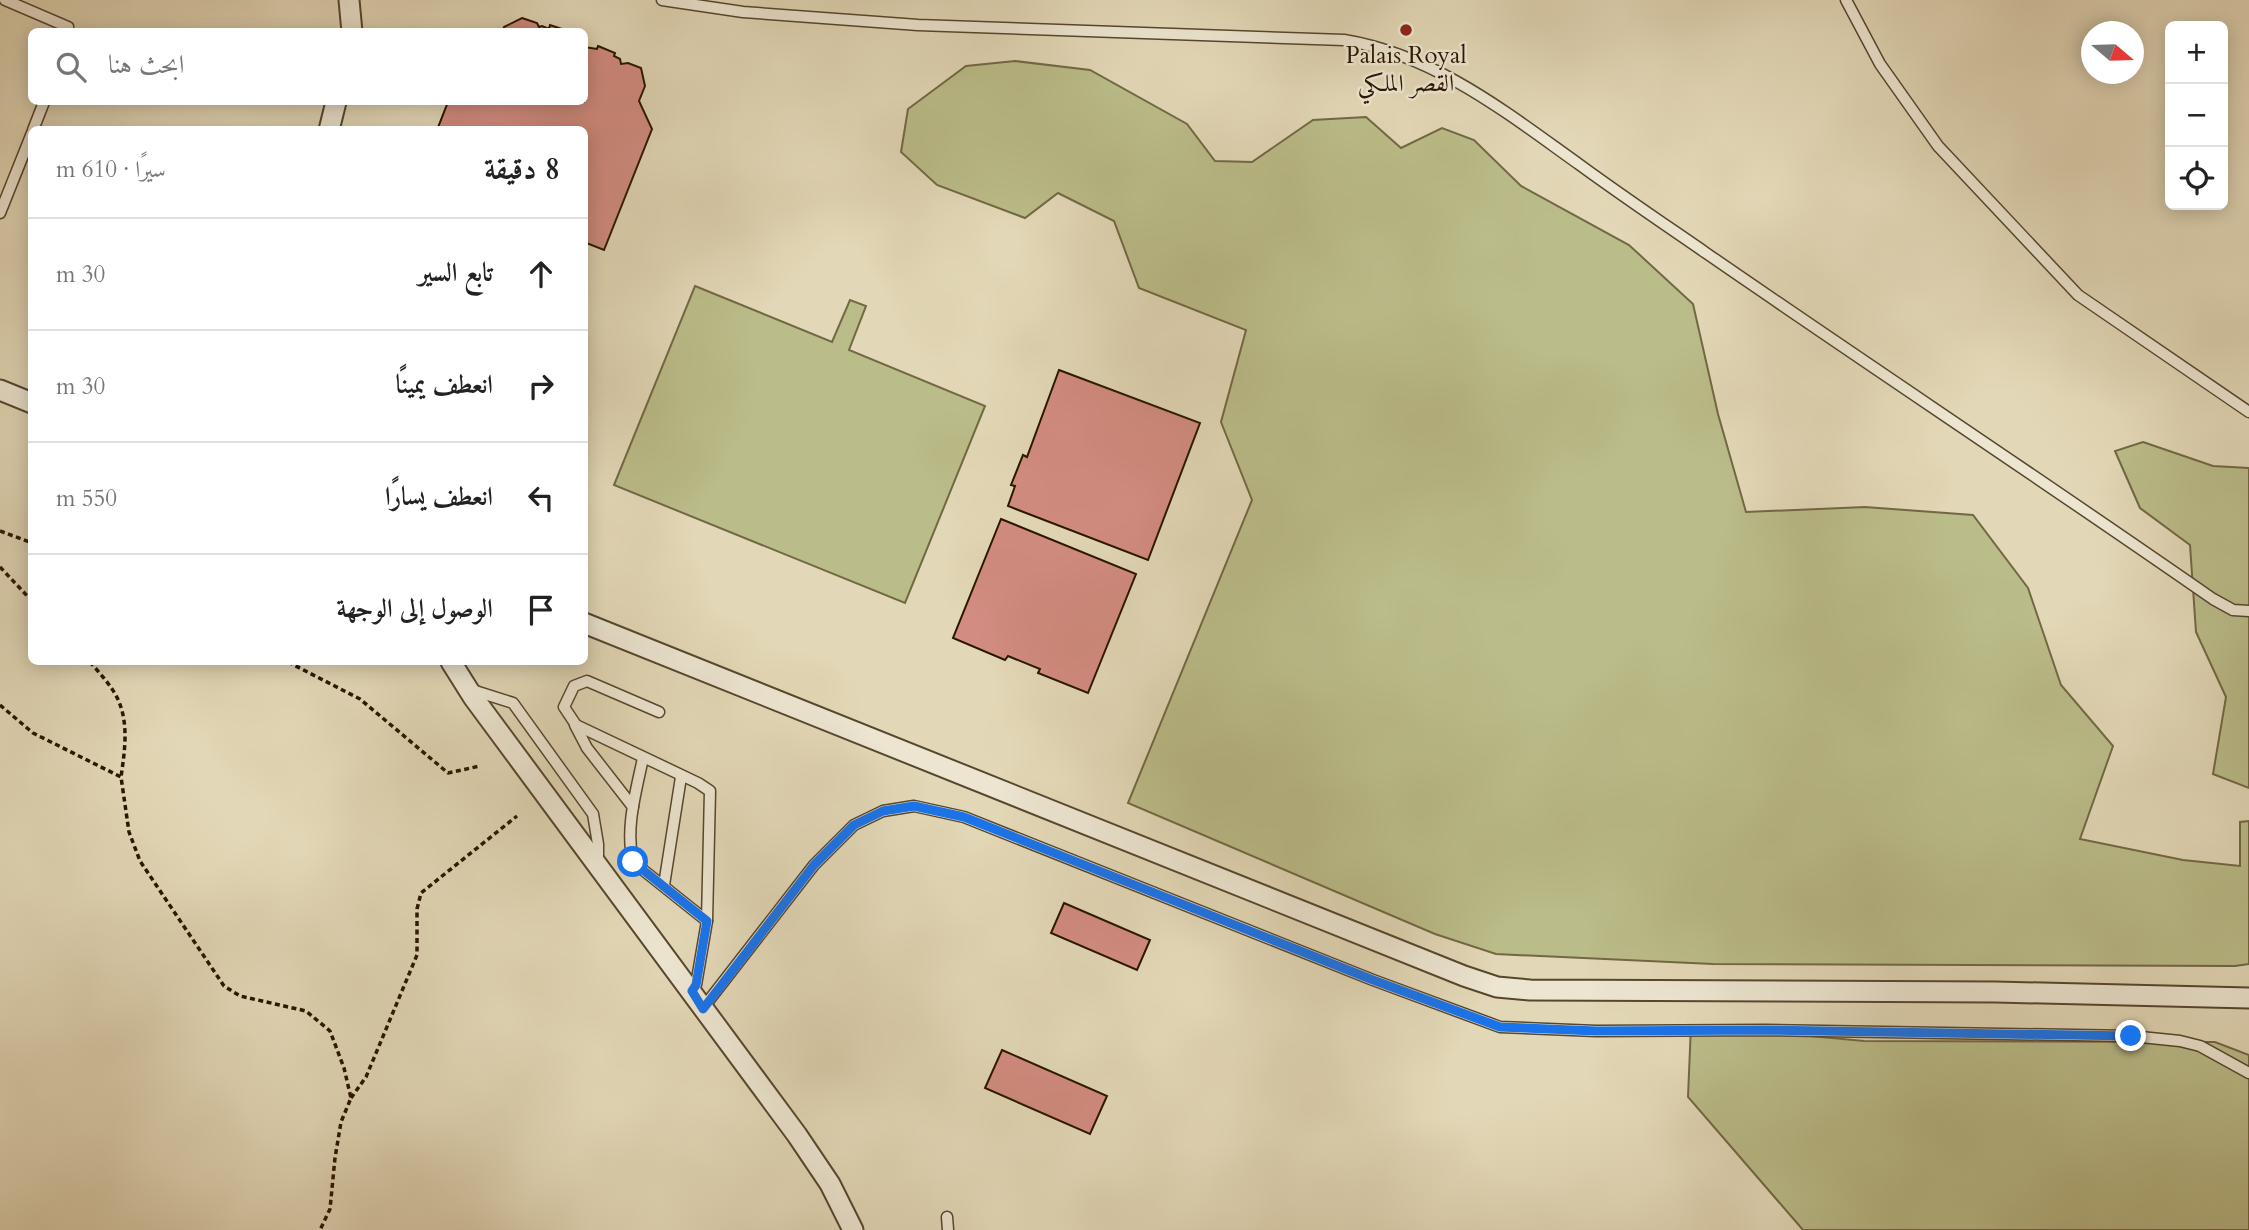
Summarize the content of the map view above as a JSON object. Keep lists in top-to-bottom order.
{
  "places": ["Palais Royal القصر الملكي"],
  "north": "right",
  "page": {
    "map_buttons": ["+", "−"],
    "search": "ابحث هنا",
    "heading": ["8 دقيقة", "سيرًا · 610 m"],
    "list": [
      ["تابع السير", "30 m"],
      ["انعطف يمينًا", "30 m"],
      ["انعطف يسارًا", "550 m"],
      "الوصول إلى الوجهة"
    ]
  }
}
